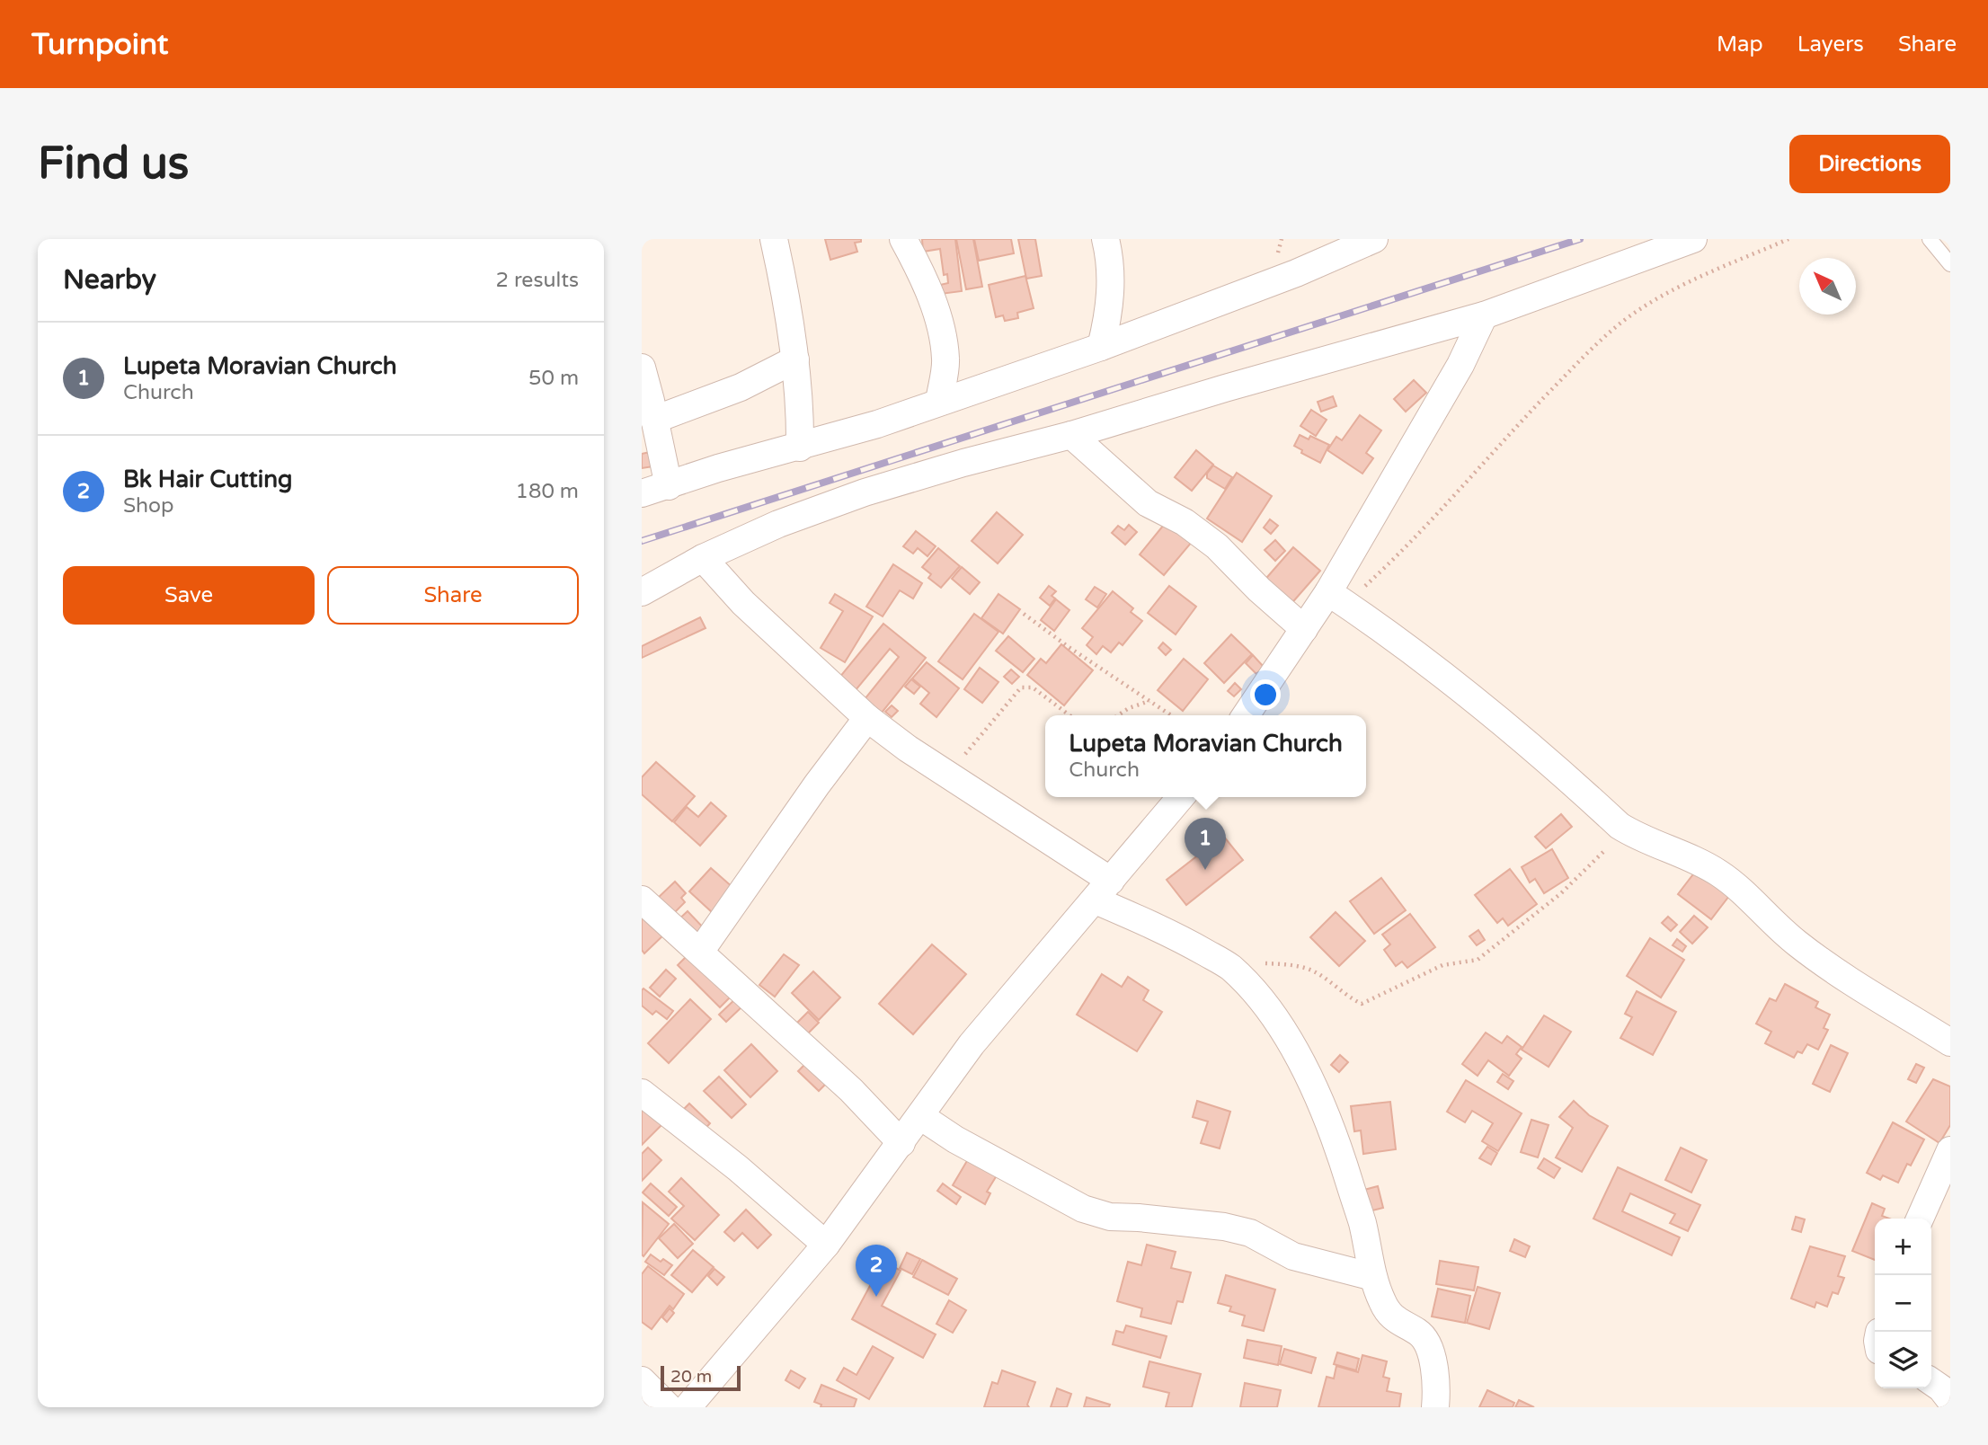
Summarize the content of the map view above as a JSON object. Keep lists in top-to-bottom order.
{
  "scale_bar": "20 m",
  "north": "top left",
  "page": {
    "header": "Turnpoint",
    "nav": ["Map", "Layers", "Share"],
    "buttons": [
      "Directions",
      ["Save", "Share"]
    ],
    "title": "Find us",
    "heading": ["Nearby", "2 results"],
    "list": [
      {
        "mark": "1",
        "name": "Lupeta Moravian Church",
        "note": "Church",
        "value": "50 m"
      },
      {
        "mark": "2",
        "name": "Bk Hair Cutting",
        "note": "Shop",
        "value": "180 m"
      }
    ],
    "popup": ["Lupeta Moravian Church", "Church"],
    "pins": ["1", "2"],
    "map_buttons": ["+", "−"],
    "scale": "20 m"
  }
}
